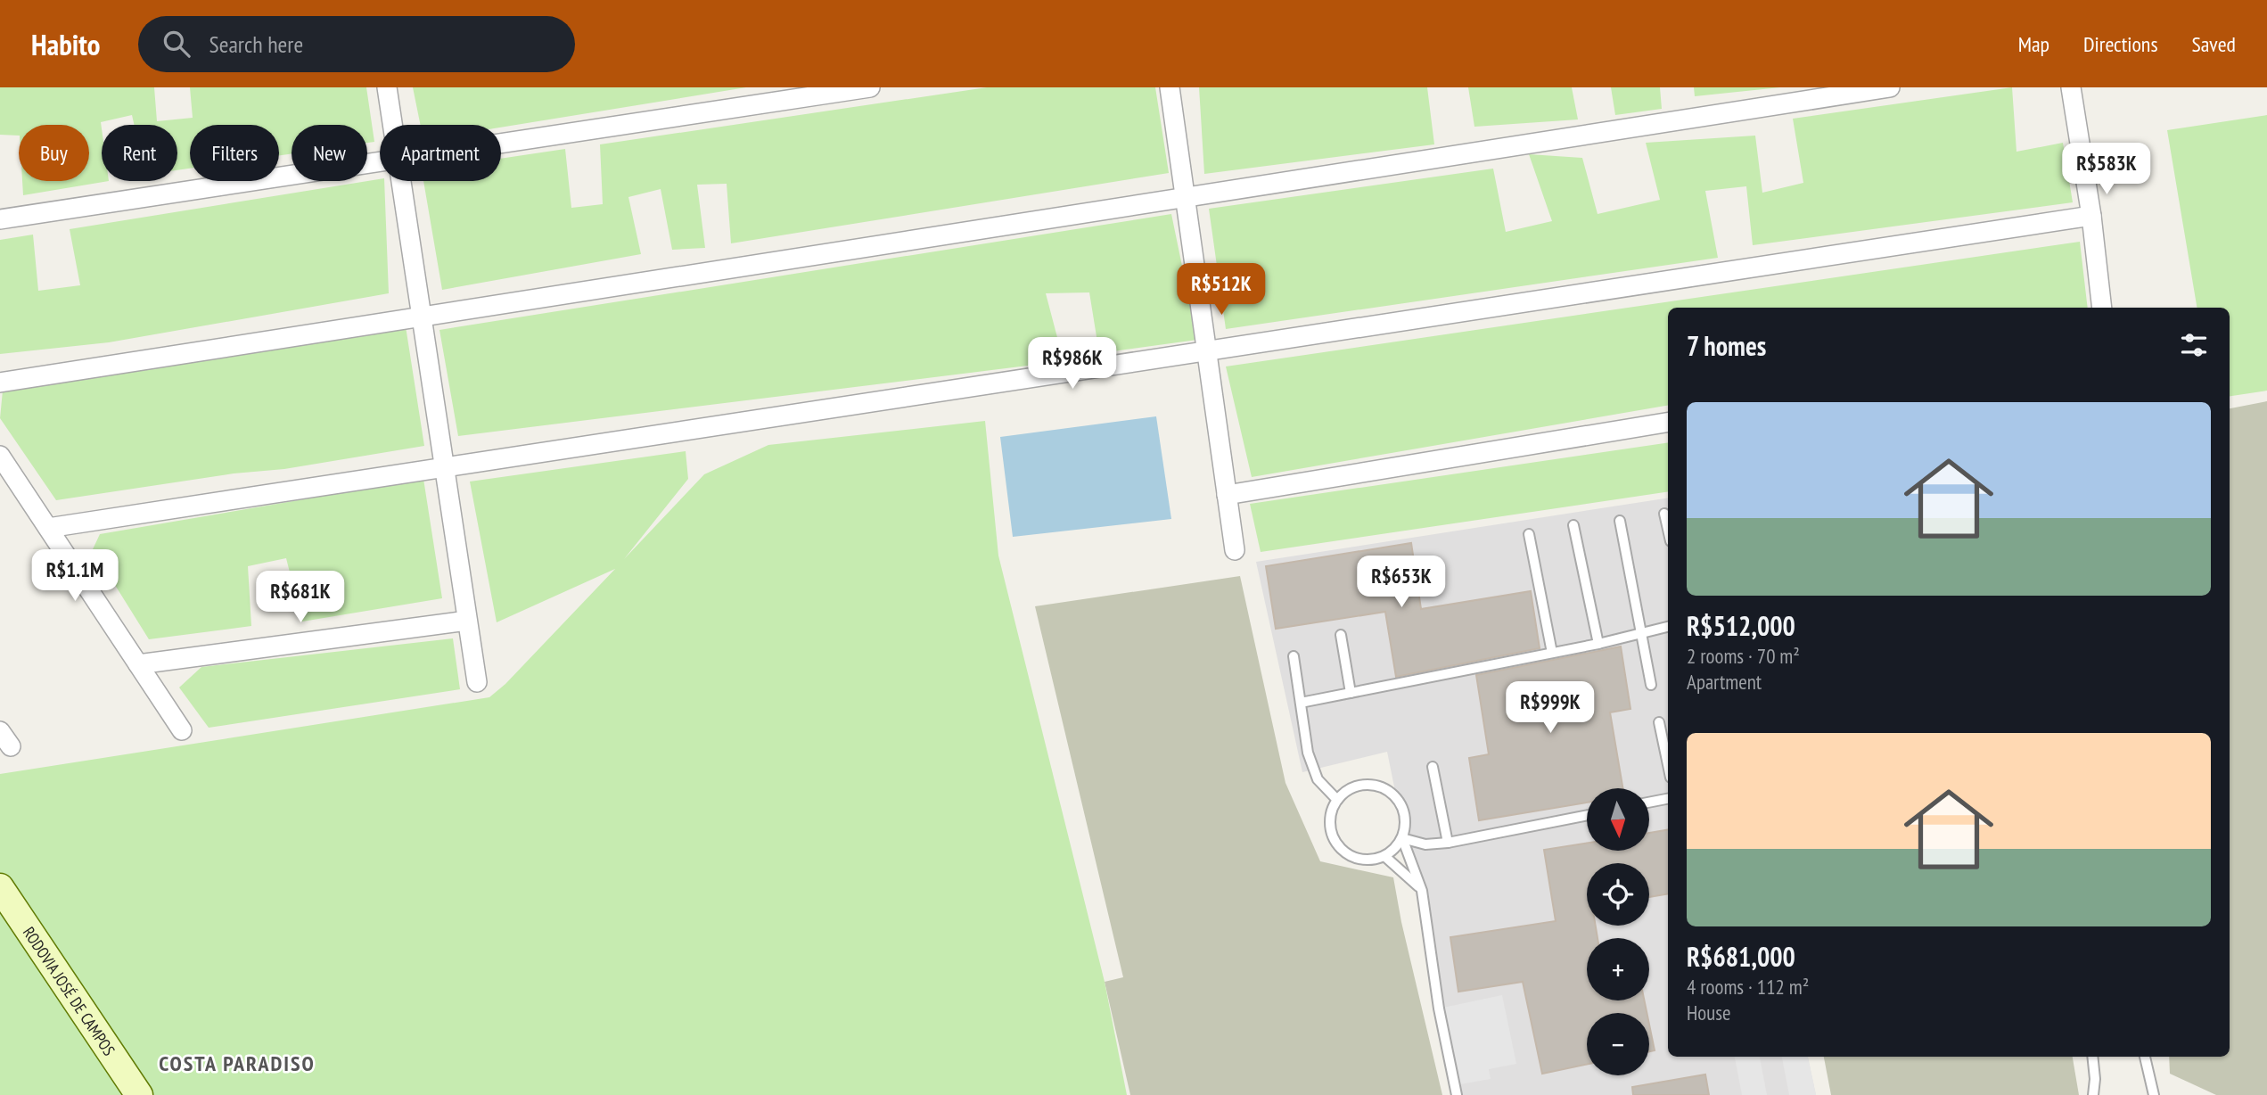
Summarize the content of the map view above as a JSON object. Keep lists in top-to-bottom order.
{
  "streets": {
    "main road": ["RODOVIA JOSÉ DE CAMPOS"]
  },
  "districts": ["COSTA PARADISO"],
  "north": "bottom",
  "page": {
    "header": "Habito",
    "search": "Search here",
    "nav": ["Map", "Directions", "Saved"],
    "chip": [
      "Buy",
      "Rent",
      "Filters",
      "New",
      "Apartment"
    ],
    "price": [
      "R$583K",
      "R$512K",
      "R$986K",
      "R$1.1M",
      "R$653K",
      "R$681K",
      "R$999K"
    ],
    "heading": "7 homes",
    "list": [
      {
        "name": "R$512,000",
        "note": "2 rooms · 70 m² · Apartment"
      },
      {
        "name": "R$681,000",
        "note": "4 rooms · 112 m² · House"
      }
    ],
    "map_buttons": ["+", "−"]
  }
}
